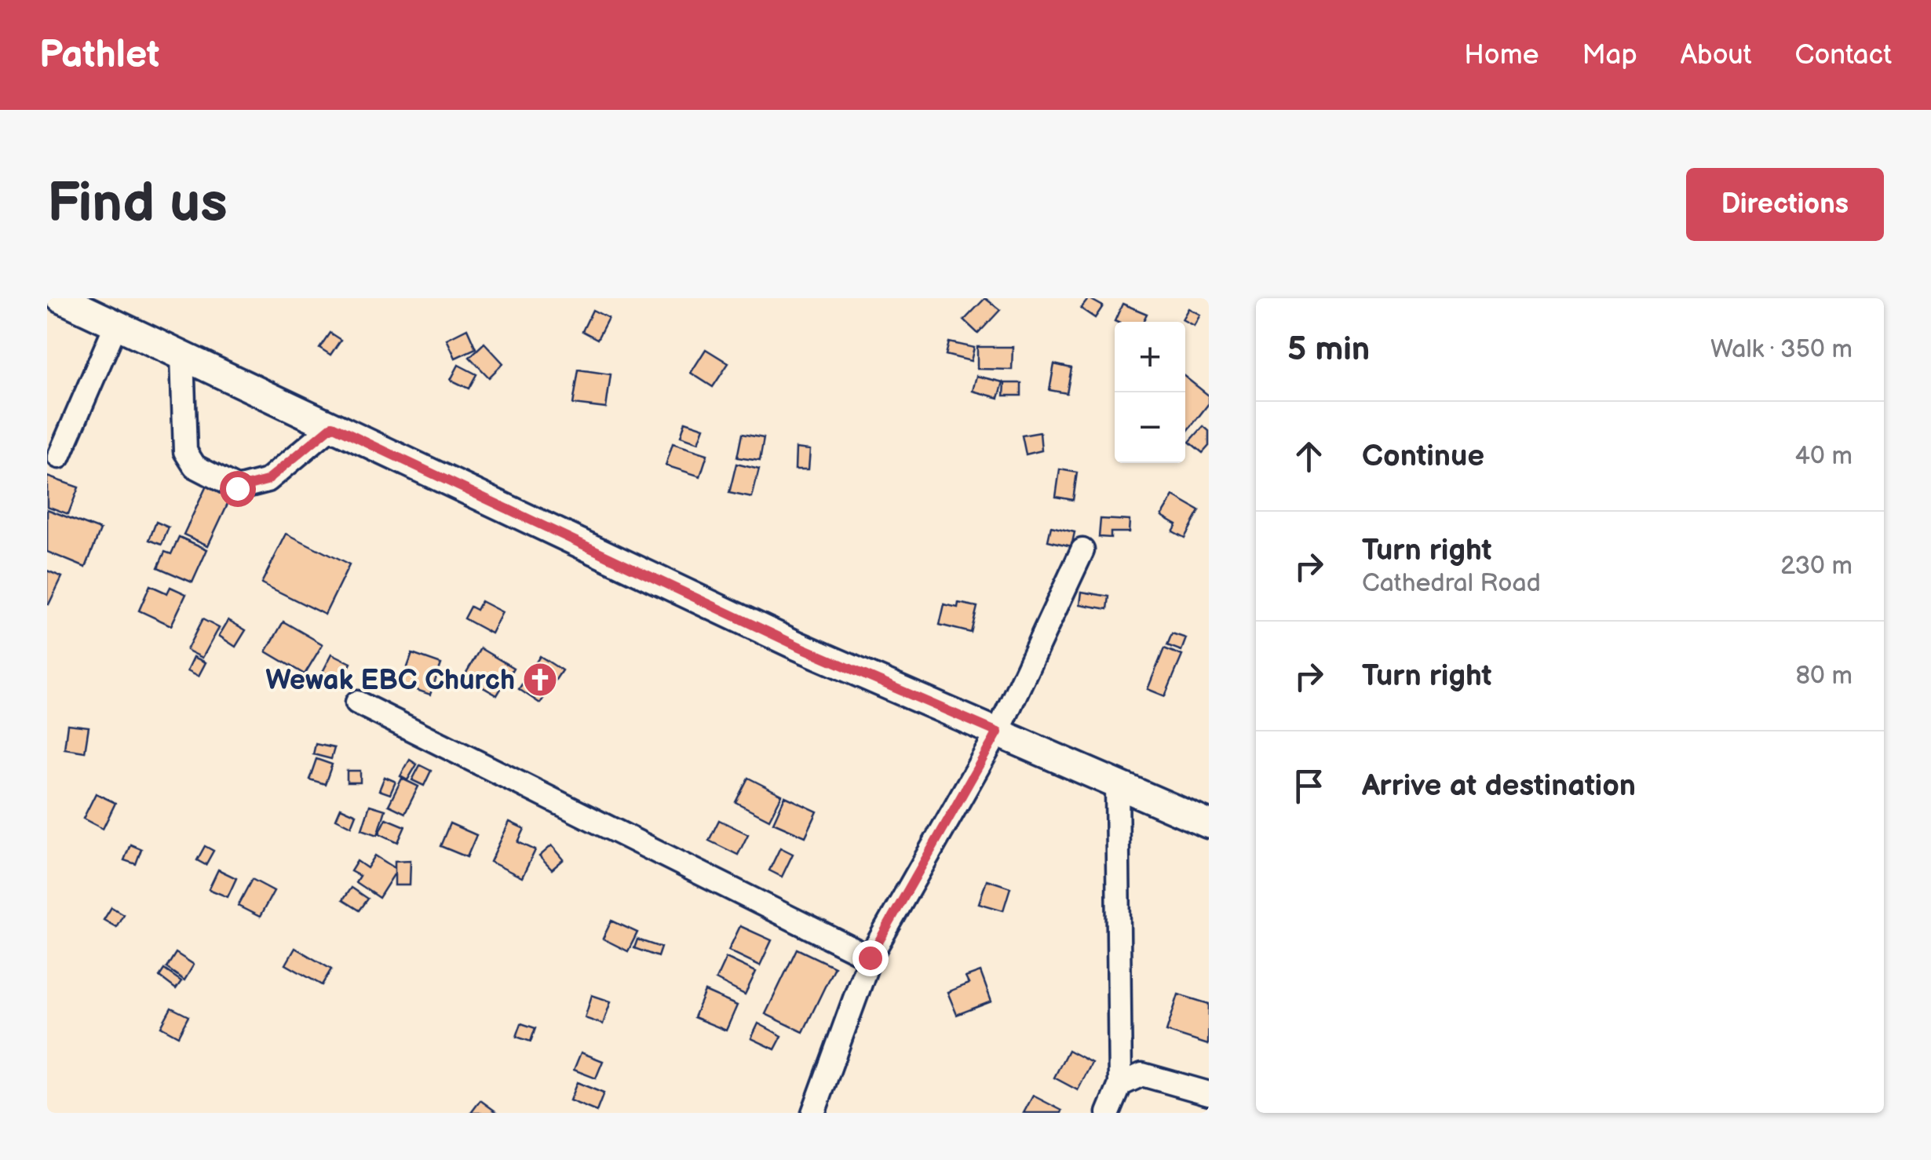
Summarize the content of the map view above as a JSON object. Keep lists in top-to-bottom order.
{
  "places": {
    "church": ["Wewak EBC Church"]
  },
  "page": {
    "header": "Pathlet",
    "nav": [
      "Home",
      "Map",
      "About",
      "Contact"
    ],
    "buttons": "Directions",
    "title": "Find us",
    "heading": ["5 min", "Walk · 350 m"],
    "map_buttons": ["+", "−"],
    "list": [
      ["Continue", "40 m"],
      ["Turn right", "Cathedral Road", "230 m"],
      ["Turn right", "80 m"],
      "Arrive at destination"
    ]
  }
}
